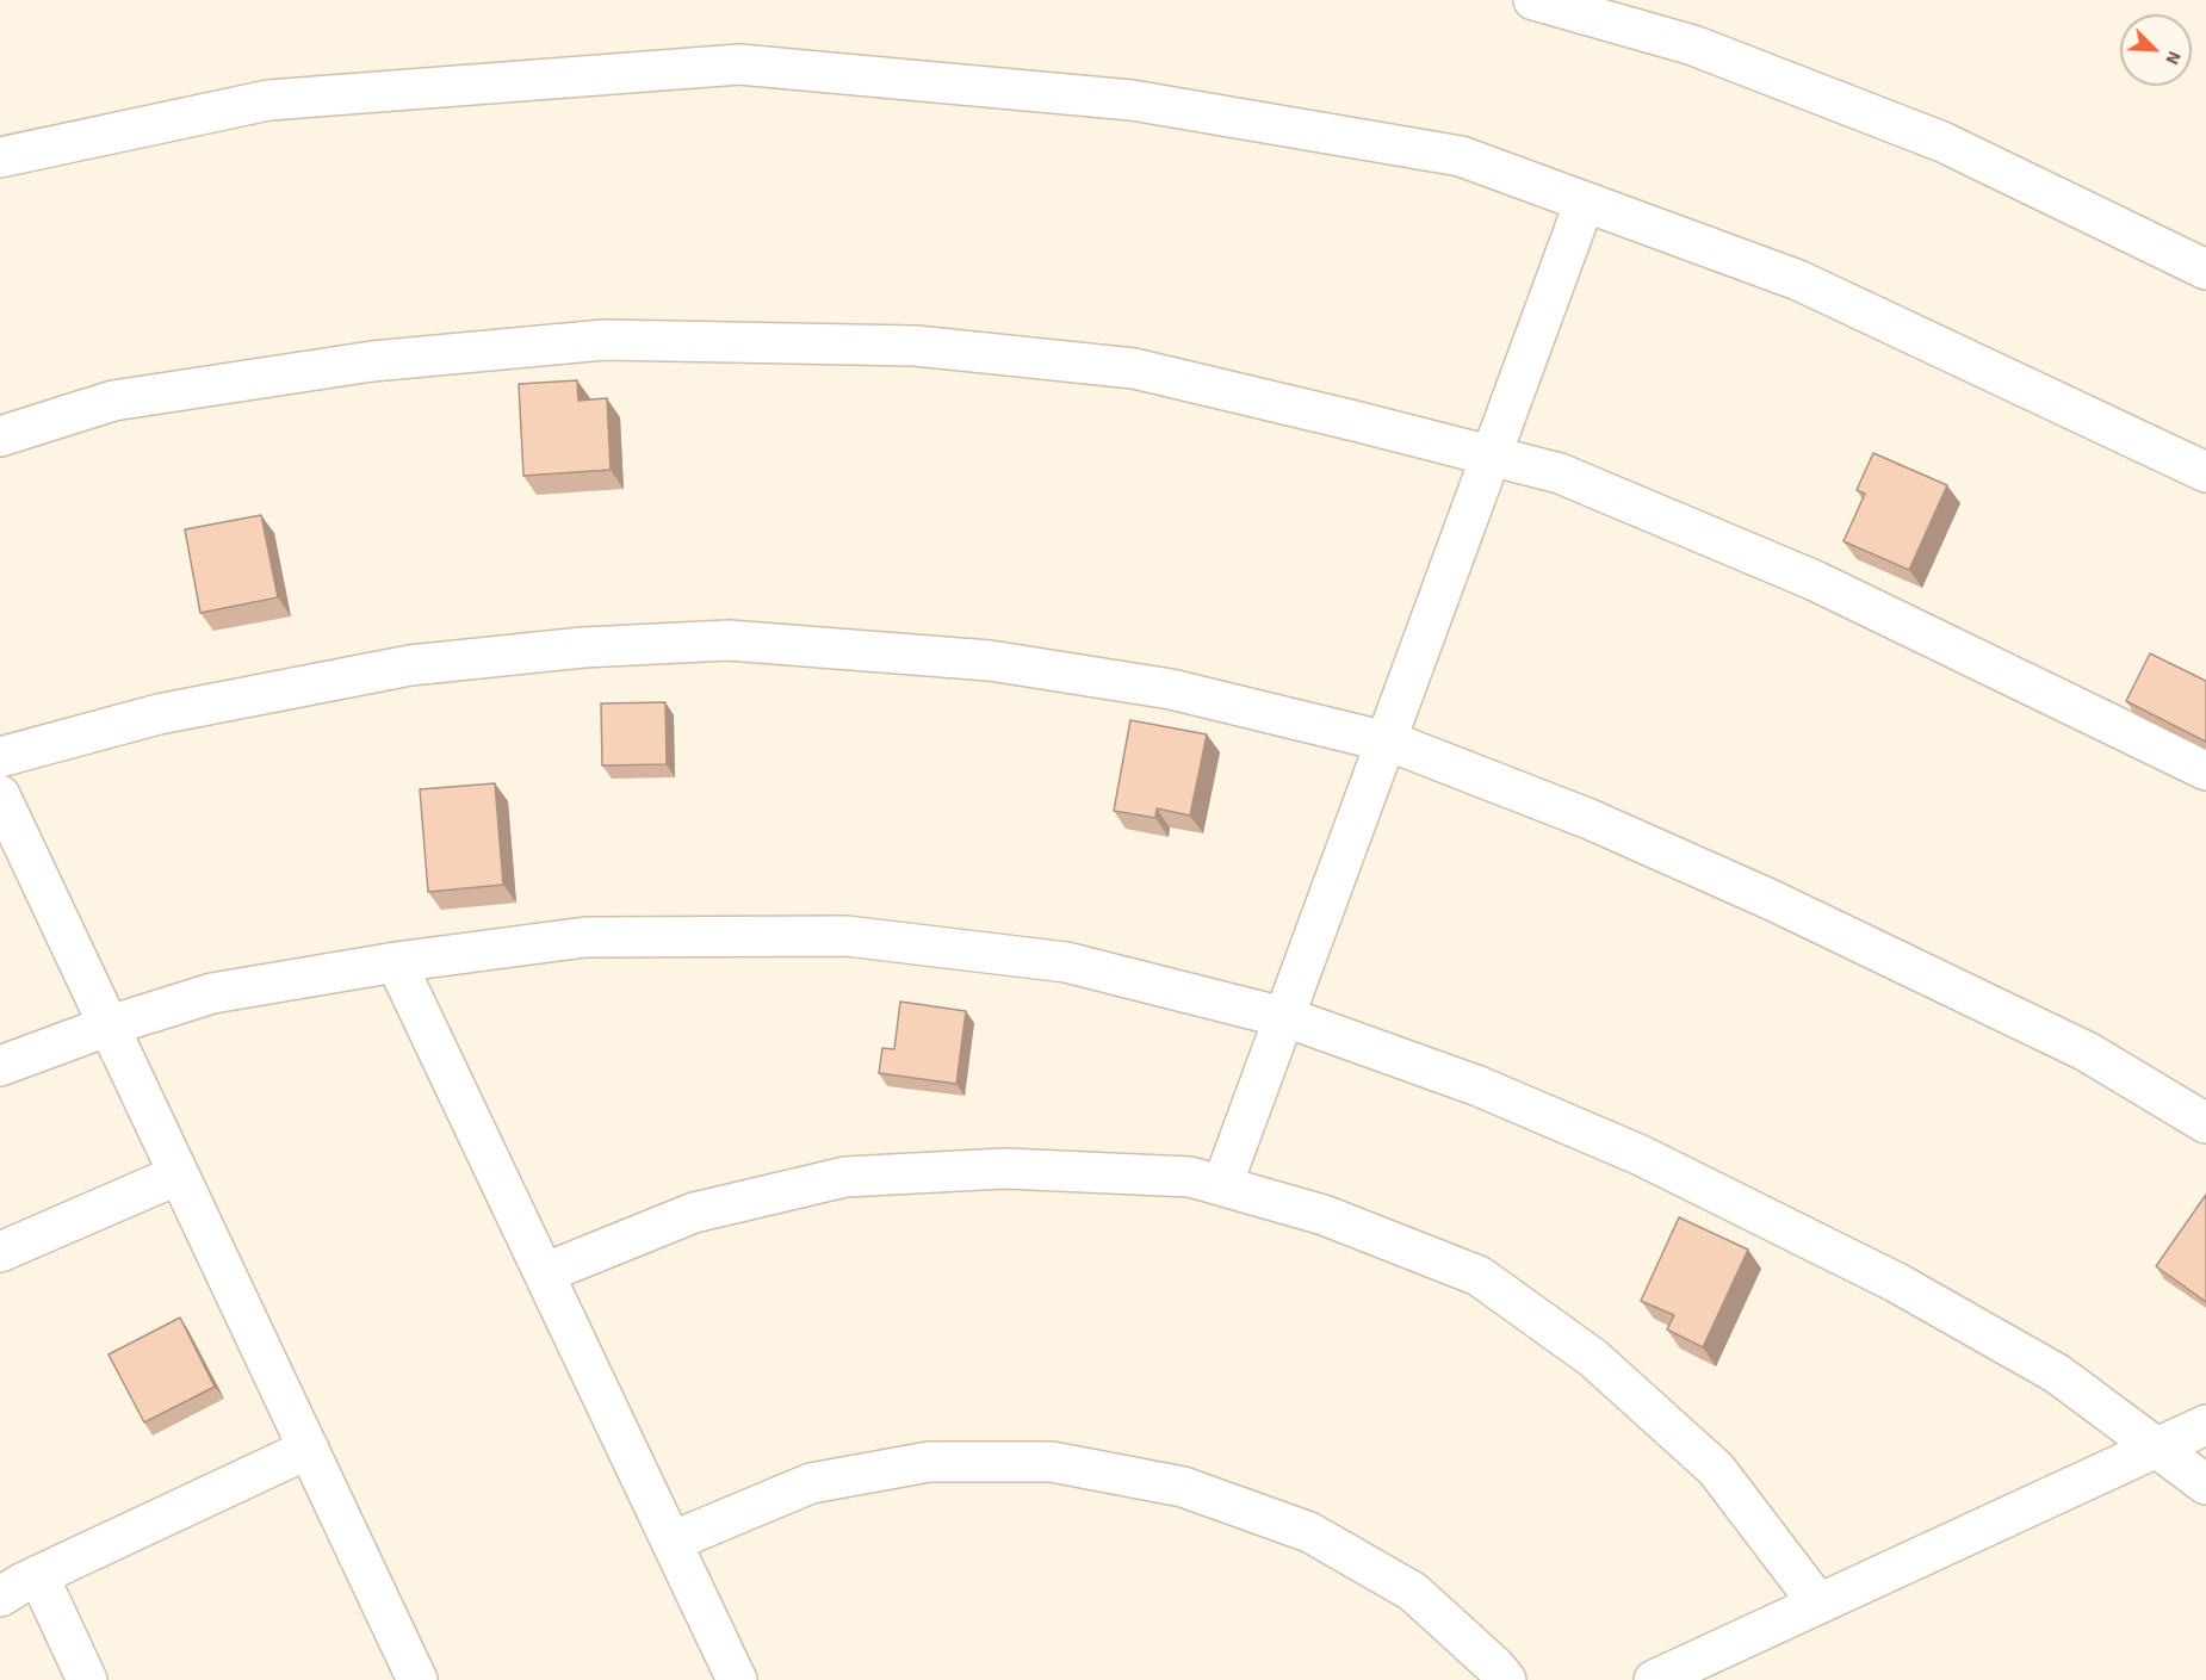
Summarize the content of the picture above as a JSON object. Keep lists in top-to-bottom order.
{
  "north": "bottom right"
}
